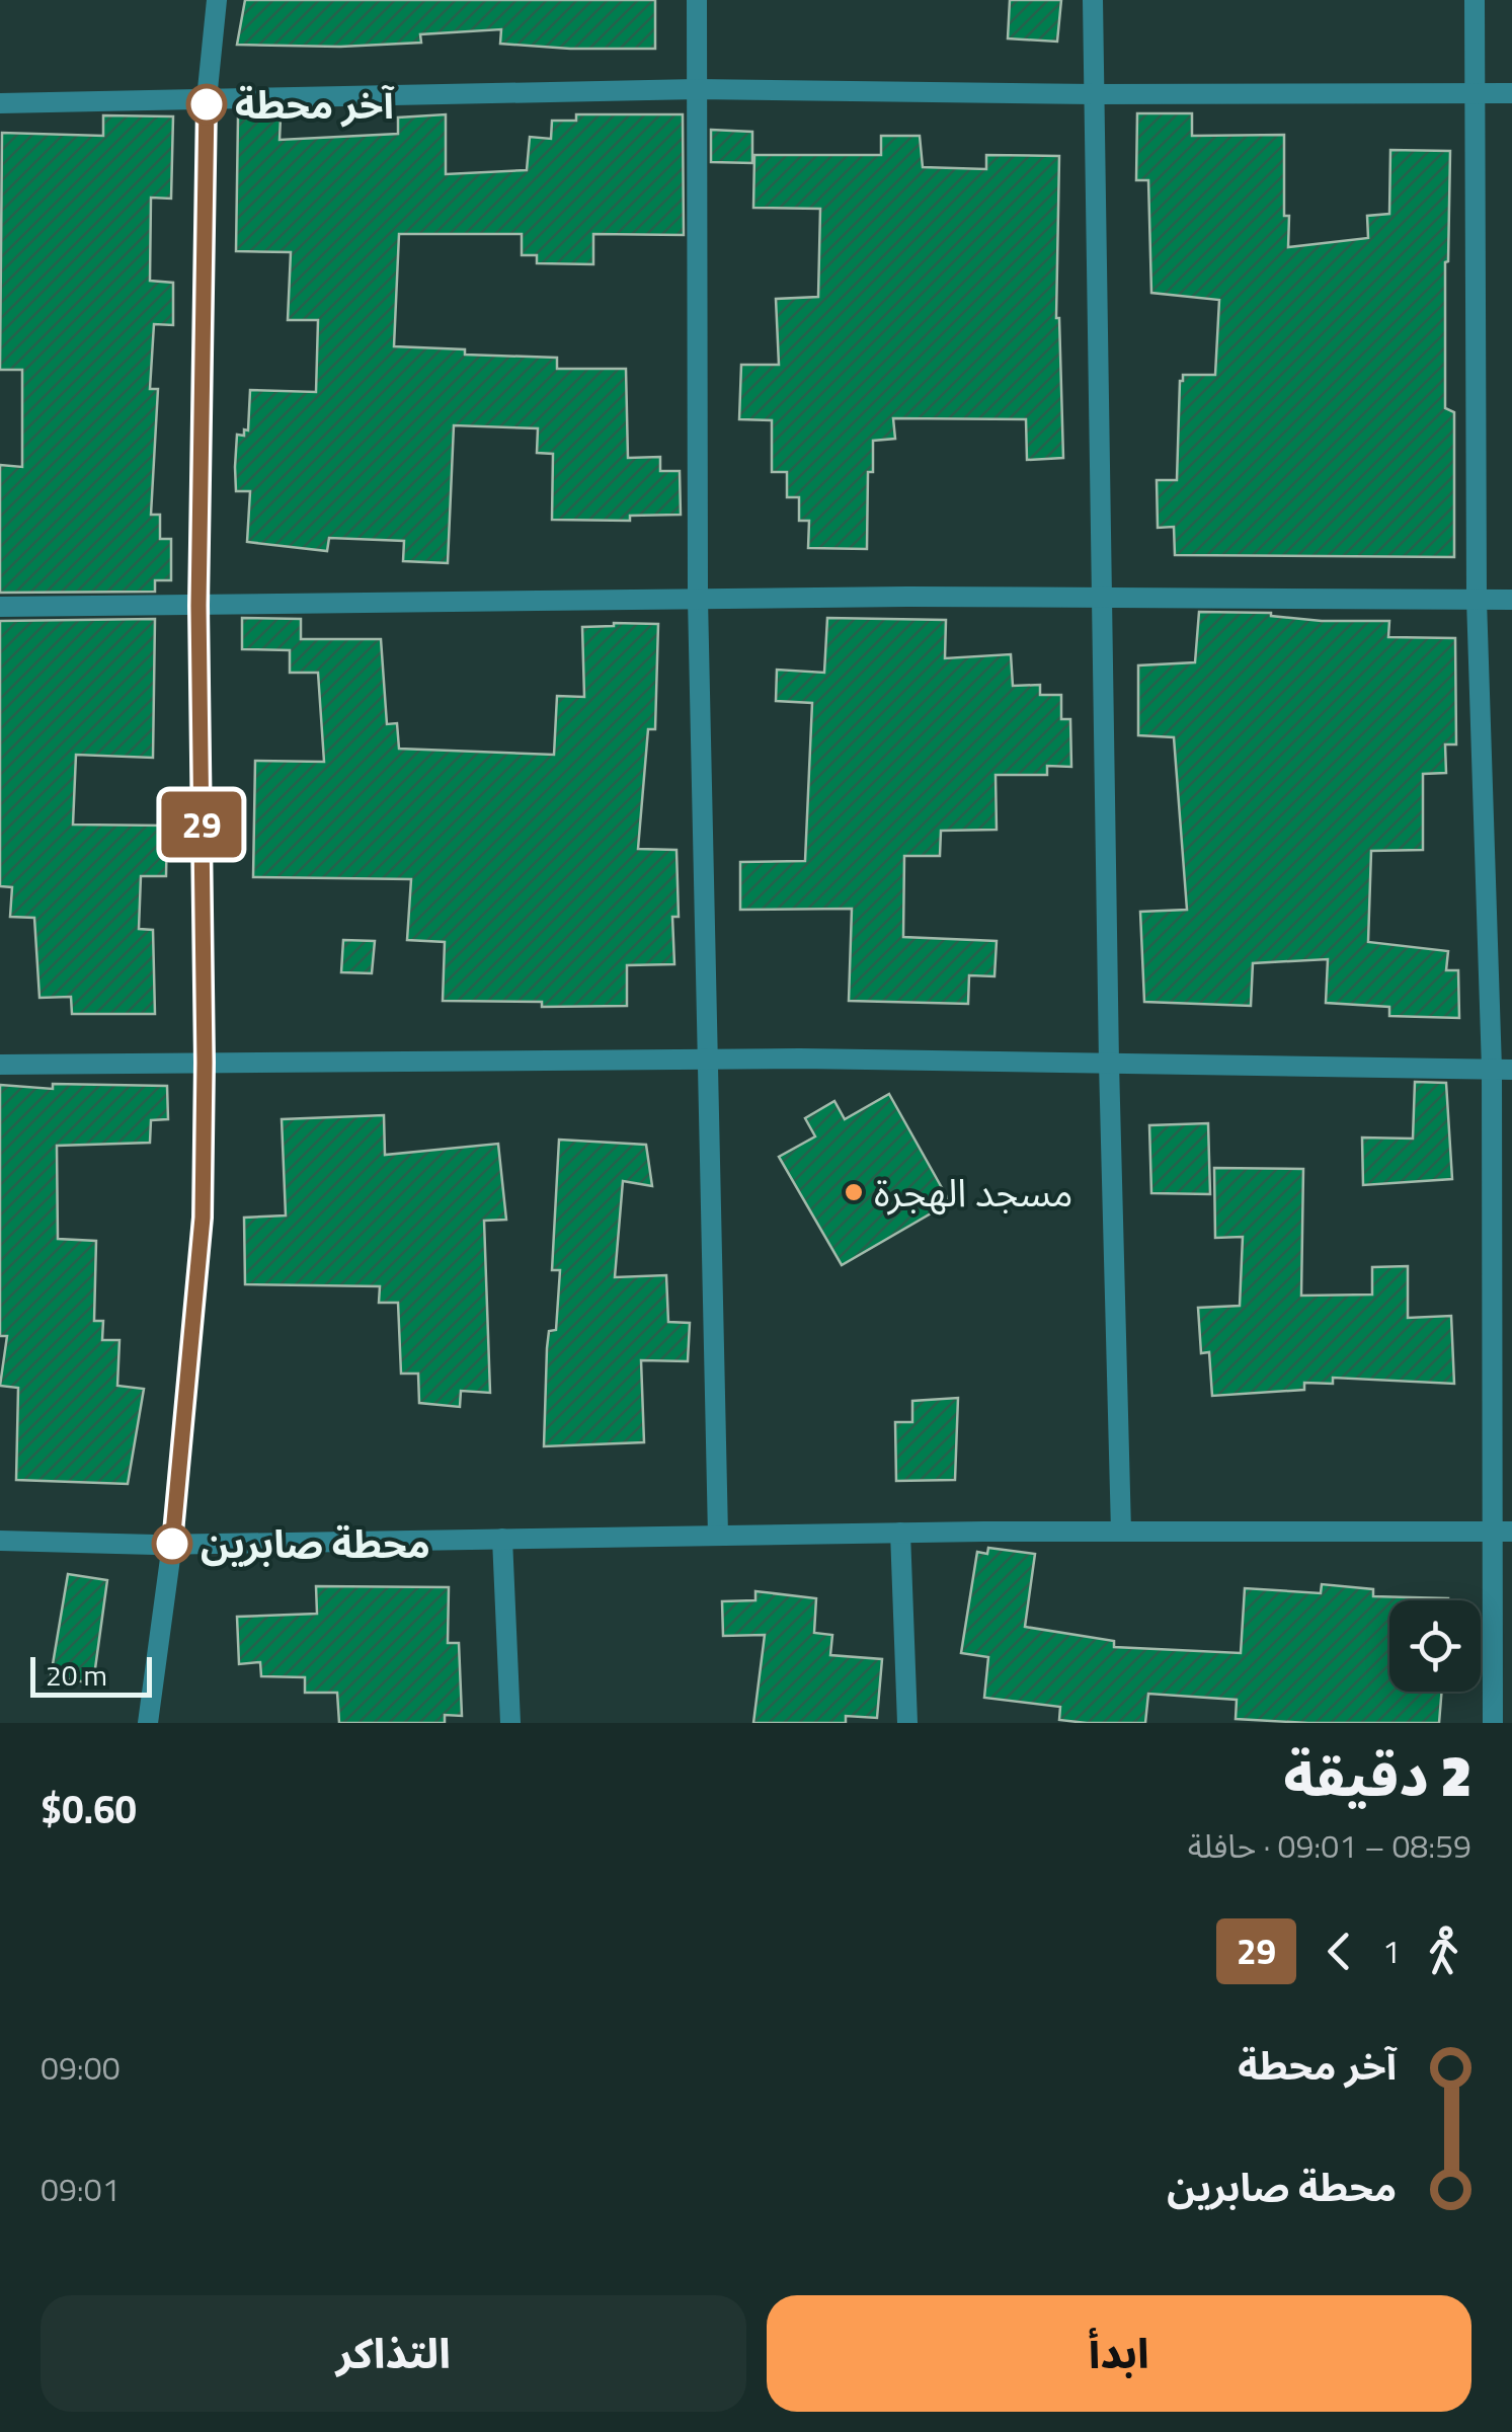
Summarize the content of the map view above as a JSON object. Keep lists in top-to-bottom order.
{
  "places": ["آخر محطة", "مسجد الهجرة", "محطة صابرين"],
  "lines": ["bus line 29"],
  "scale_bar": "20 m",
  "page": {
    "on_map": "29",
    "scale": "20 m",
    "heading": ["2 دقيقة", "08:59 – 09:01 · حافلة", "$0.60"],
    "legs": ["1", "29"],
    "list": [
      {
        "name": "آخر محطة",
        "value": "09:00"
      },
      {
        "name": "محطة صابرين",
        "value": "09:01"
      }
    ],
    "buttons": ["ابدأ", "التذاكر"]
  }
}
